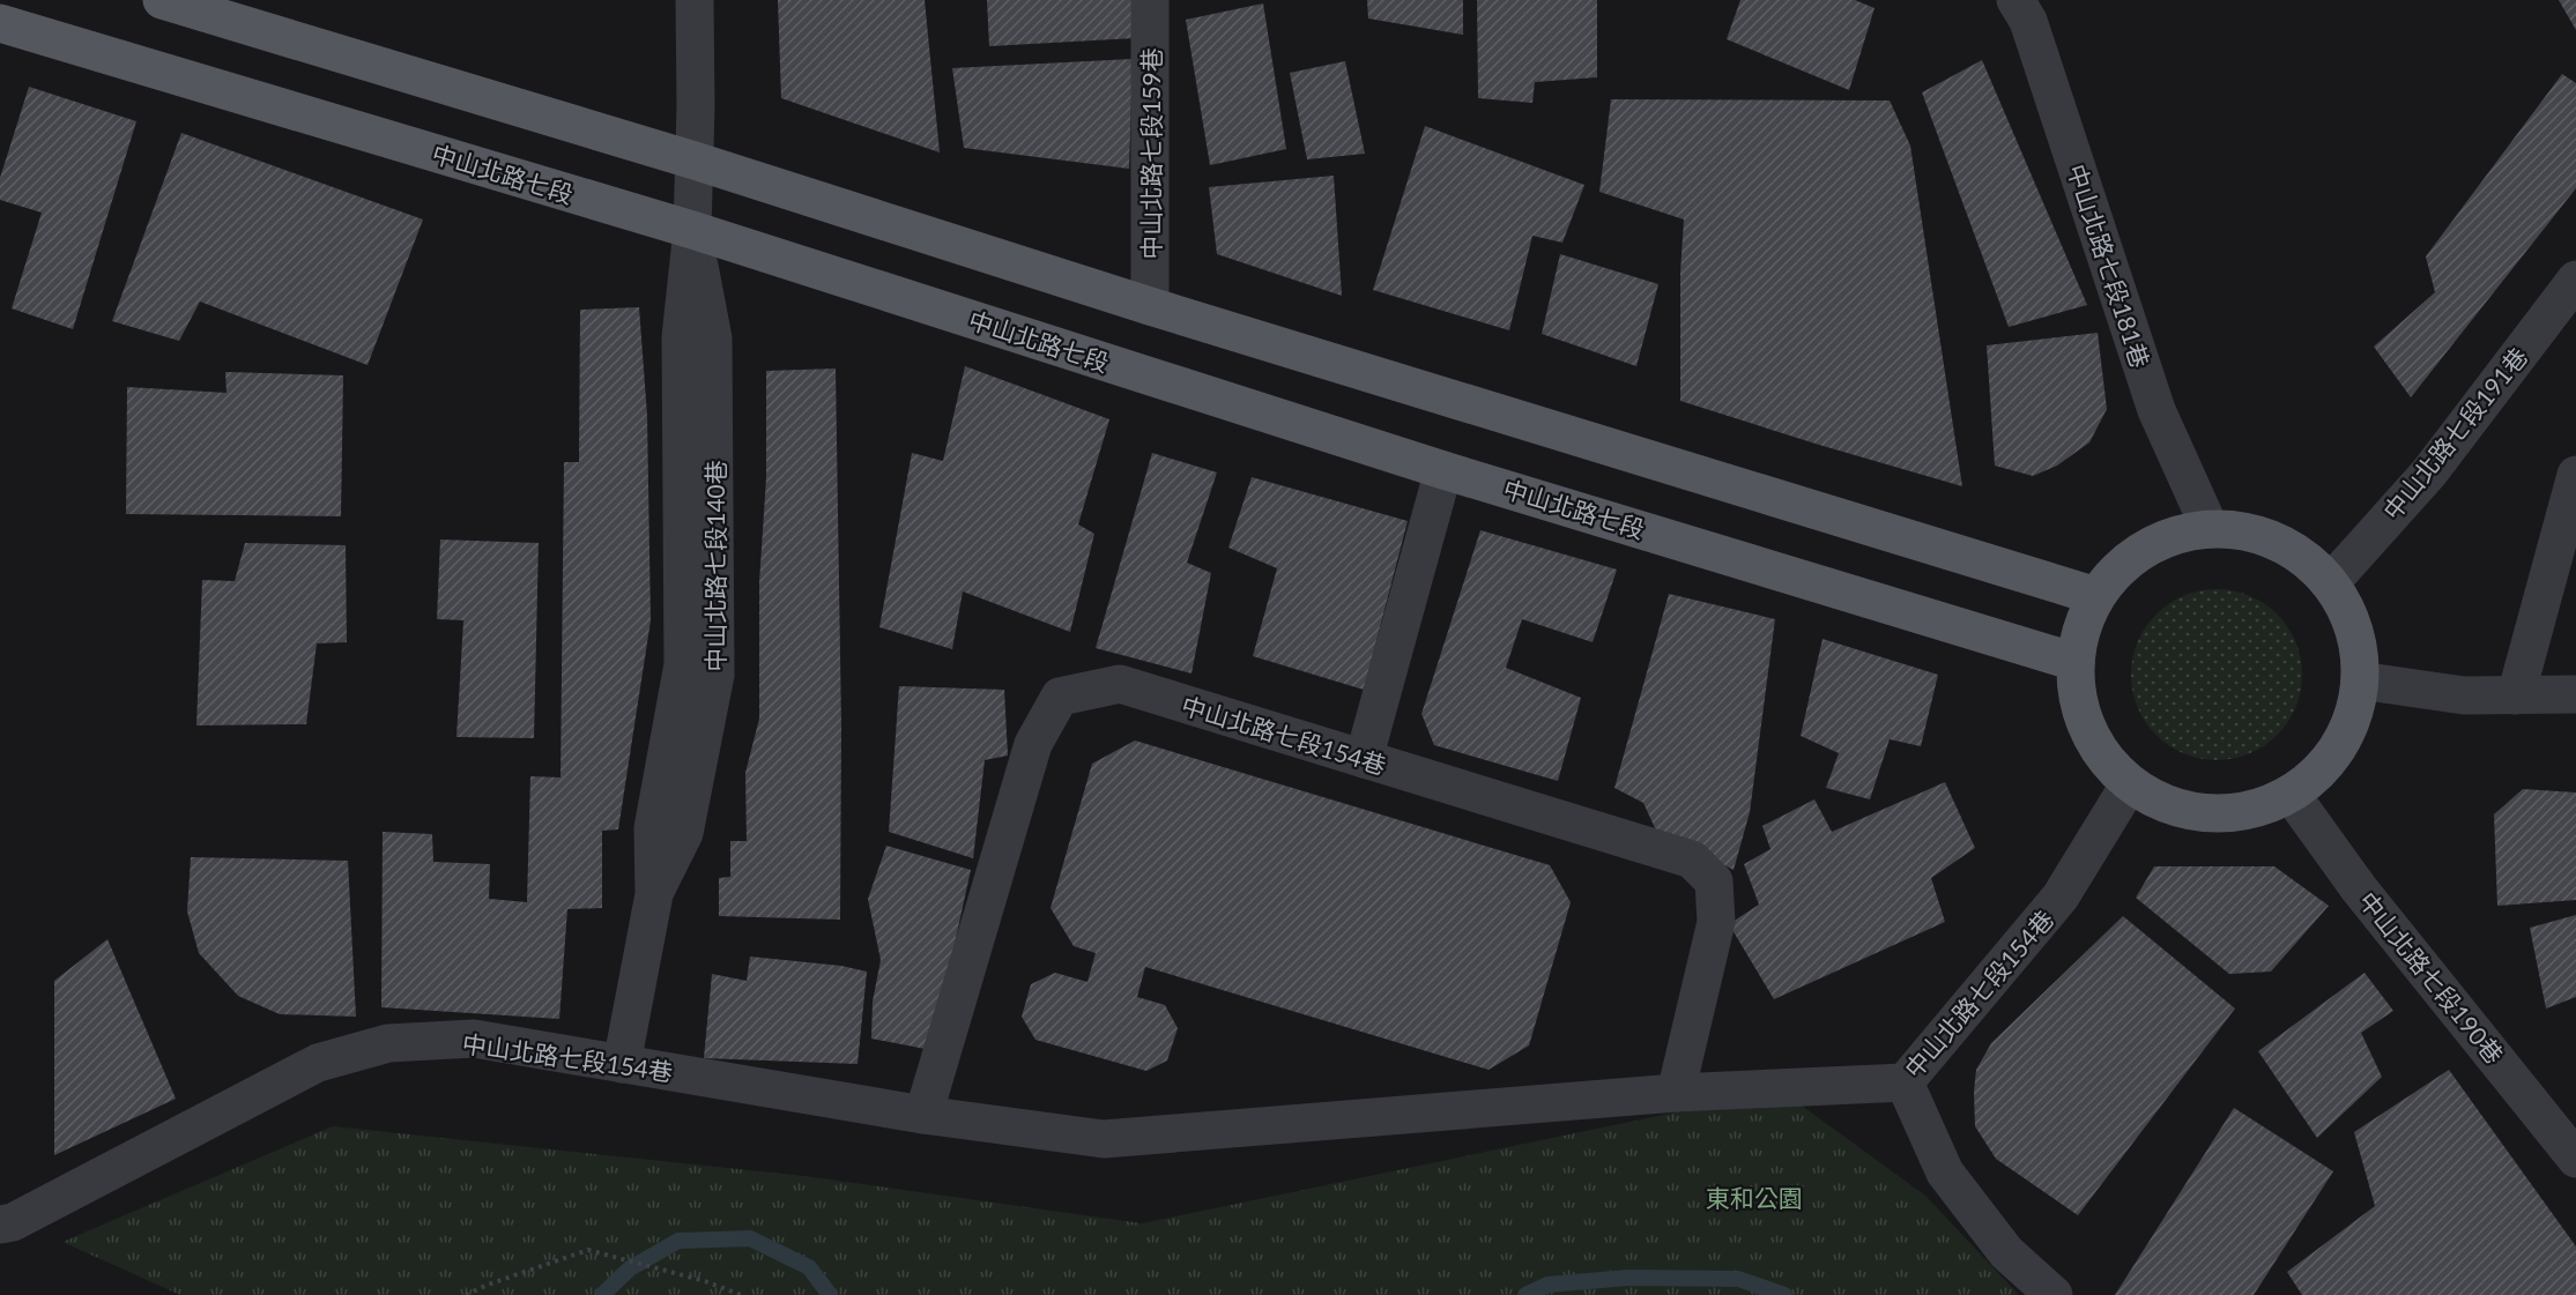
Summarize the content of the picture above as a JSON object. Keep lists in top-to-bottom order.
{
  "streets": {
    "main road": ["中山北路七段"],
    "street": [
      "中山北路七段159巷",
      "中山北路七段181巷",
      "中山北路七段191巷",
      "中山北路七段140巷",
      "中山北路七段154巷",
      "中山北路七段190巷"
    ]
  },
  "crossings": [
    ["中山北路七段", "中山北路七段140巷"],
    ["中山北路七段140巷", "中山北路七段154巷"]
  ],
  "parks": ["東和公園"]
}
